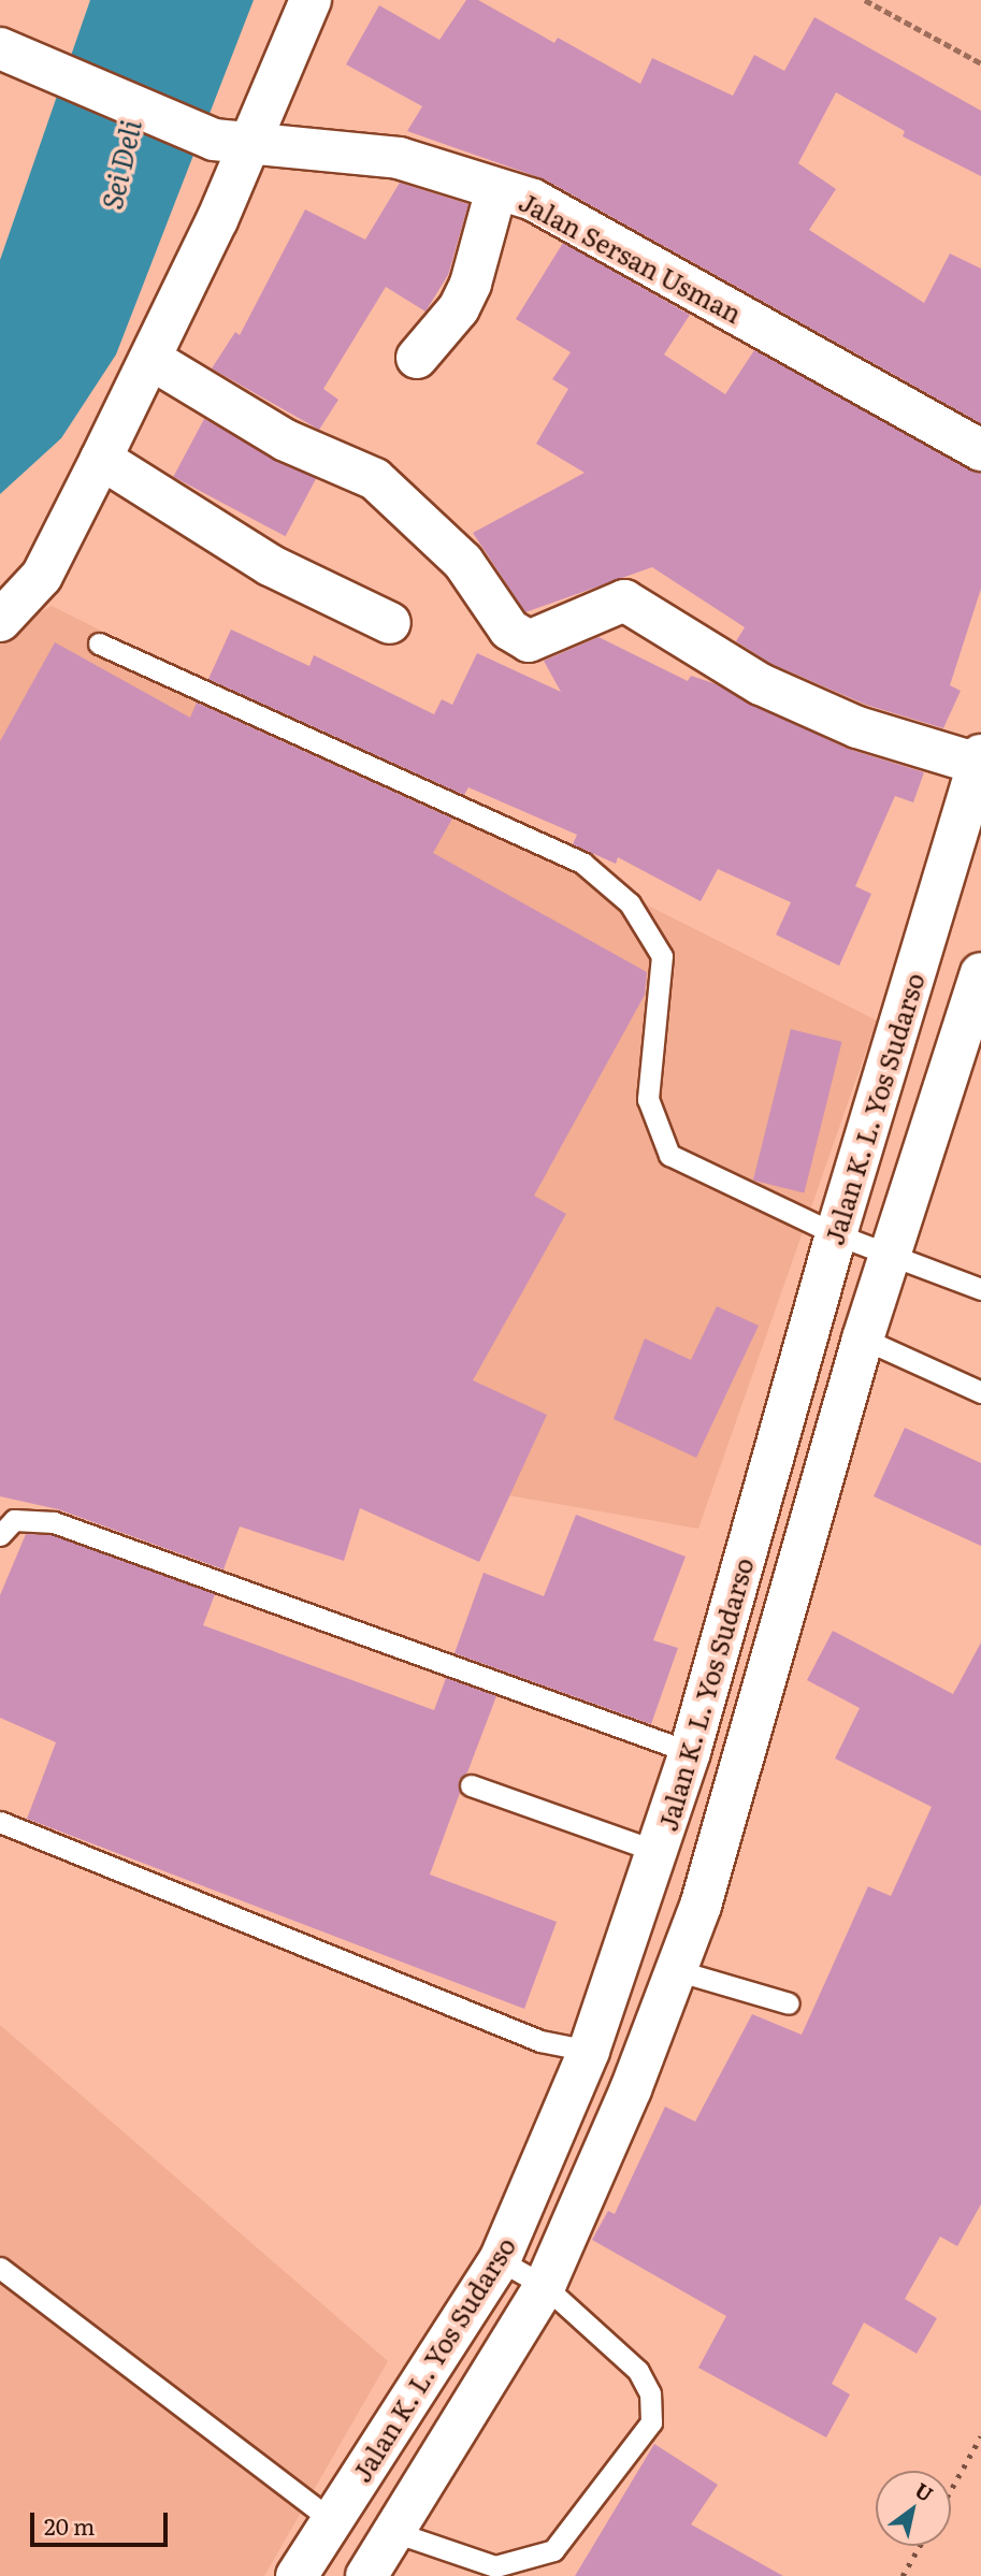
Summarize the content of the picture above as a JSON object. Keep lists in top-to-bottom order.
{
  "streets": {
    "main road": ["Jalan Sersan Usman", "Jalan K. L. Yos Sudarso"]
  },
  "water": ["Sei Deli"],
  "scale_bar": "20 m",
  "north": "top right"
}
